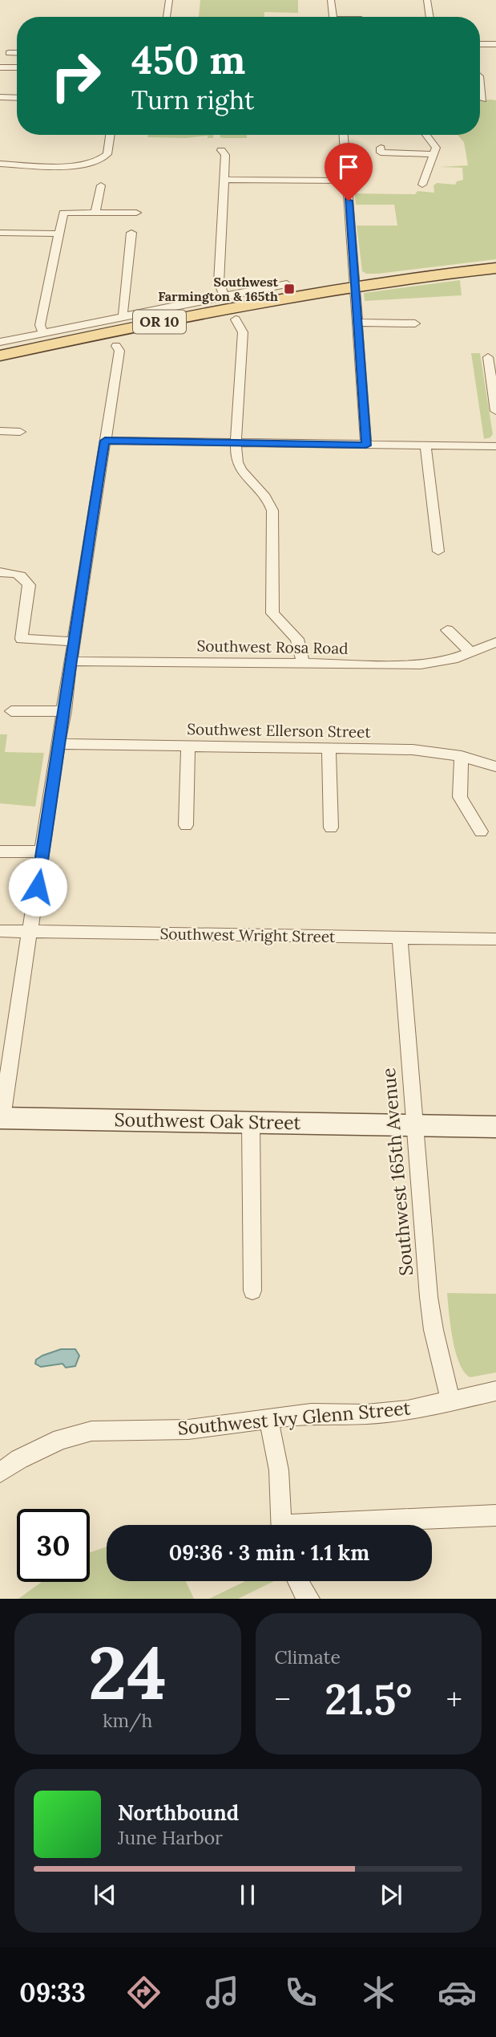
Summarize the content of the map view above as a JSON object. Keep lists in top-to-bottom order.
{
  "streets": {
    "main road": ["OR 10"],
    "street": [
      "Southwest Rosa Road",
      "Southwest Ellerson Street",
      "Southwest Wright Street",
      "Southwest Oak Street",
      "Southwest 165th Avenue",
      "Southwest Ivy Glenn Street"
    ]
  },
  "crossings": [
    ["Southwest Wright Street", "Southwest 165th Avenue"],
    ["Southwest Oak Street", "Southwest 165th Avenue"],
    ["Southwest 165th Avenue", "Southwest Ivy Glenn Street"]
  ],
  "places": {
    "transit": ["Southwest Farmington & 165th"]
  },
  "page": {
    "turn": ["450 m", "Turn right"],
    "limit": "30",
    "trip": "09:36 · 3 min · 1.1 km",
    "tile": [
      ["24", "km/h"],
      "Climate"
    ],
    "heat": ["−", "21.5°", "+"],
    "song": ["Northbound", "June Harbor"],
    "tabs": "09:33"
  }
}
